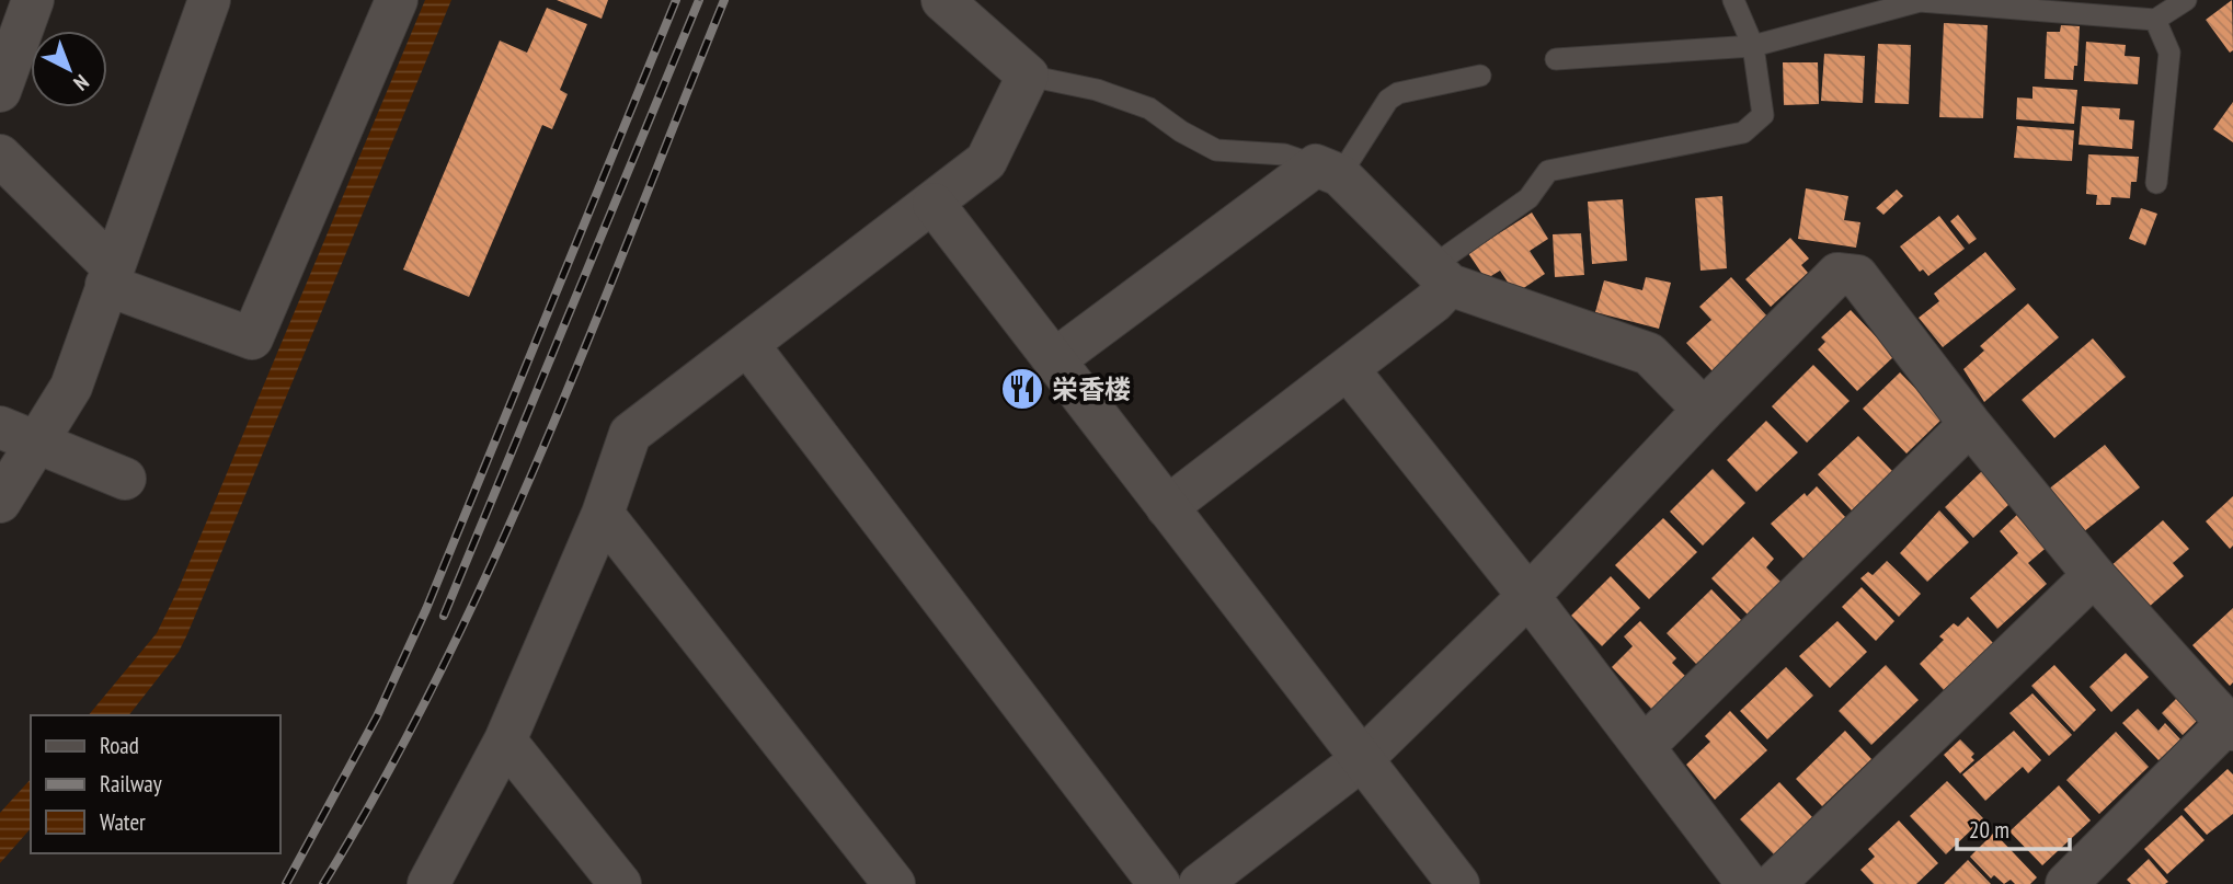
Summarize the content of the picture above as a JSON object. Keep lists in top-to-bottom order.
{
  "places": {
    "restaurant": ["栄香楼"]
  },
  "legend": ["Road", "Railway", "Water"],
  "scale_bar": "20 m",
  "north": "bottom right"
}
